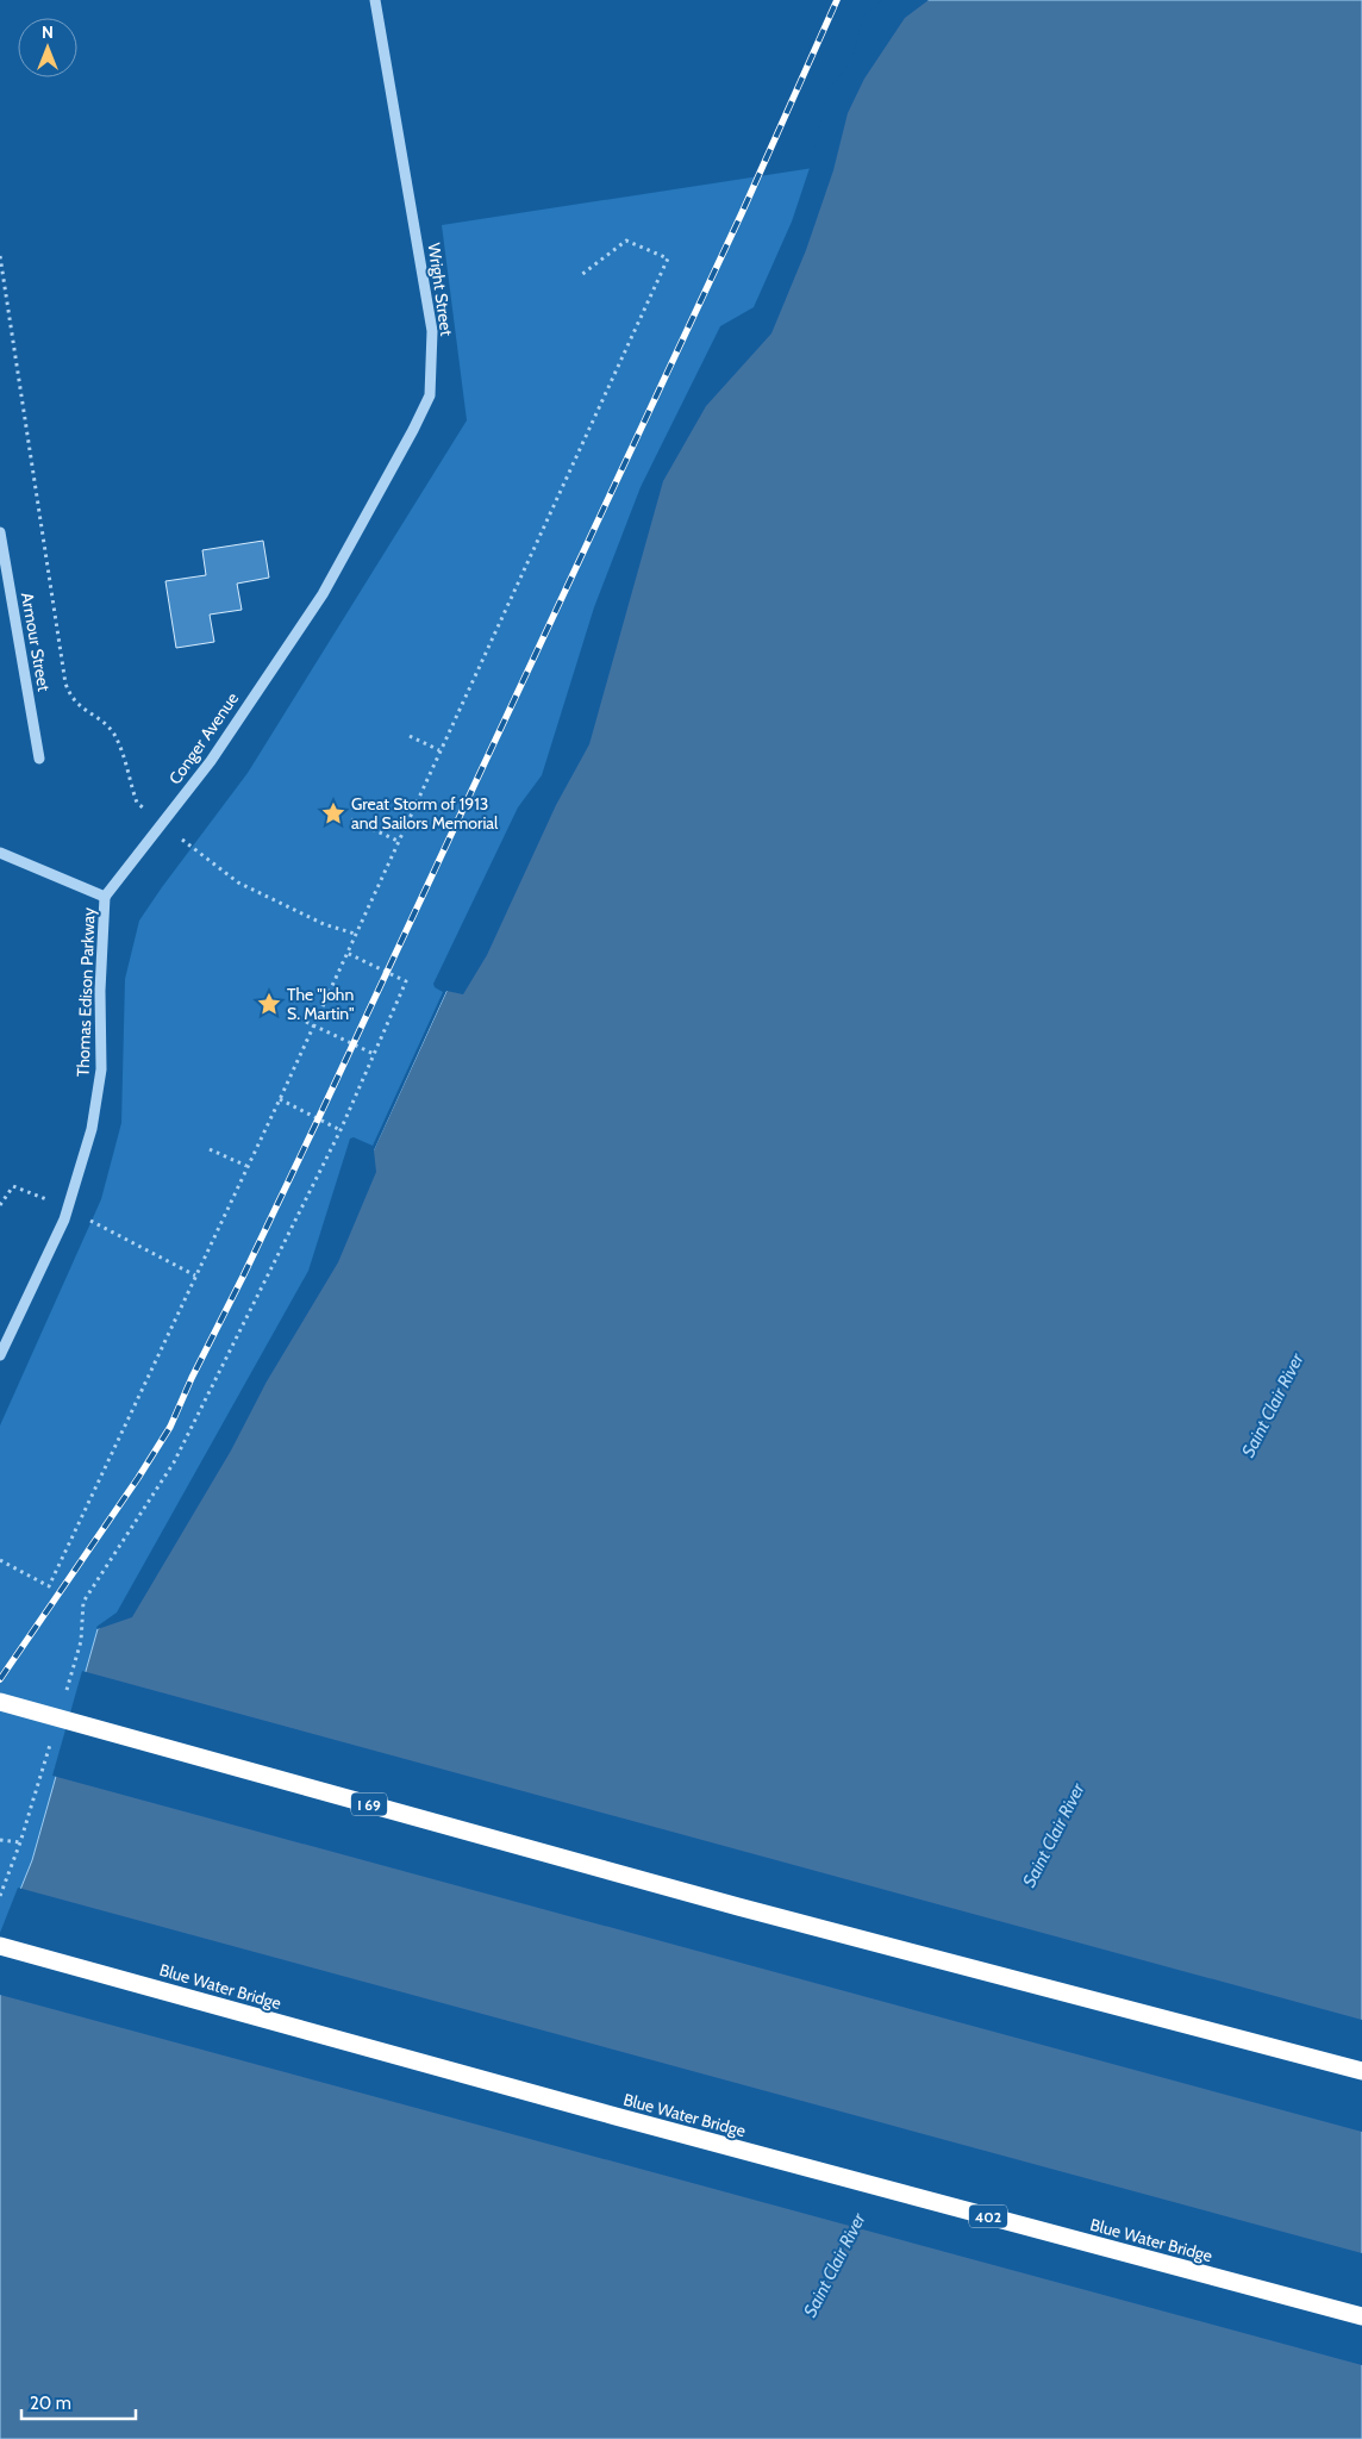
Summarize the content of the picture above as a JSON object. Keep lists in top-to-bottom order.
{
  "streets": {
    "highway": ["I 69", "Blue Water Bridge", "402"],
    "street": [
      "Wright Street",
      "Armour Street",
      "Conger Avenue",
      "Thomas Edison Parkway"
    ]
  },
  "crossings": [
    ["Wright Street", "Conger Avenue"],
    ["Conger Avenue", "Thomas Edison Parkway"]
  ],
  "water": ["Saint Clair River"],
  "places": {
    "place": ["Great Storm of 1913 and Sailors Memorial", "The \"John S. Martin\""]
  },
  "scale_bar": "20 m",
  "north": "top"
}
